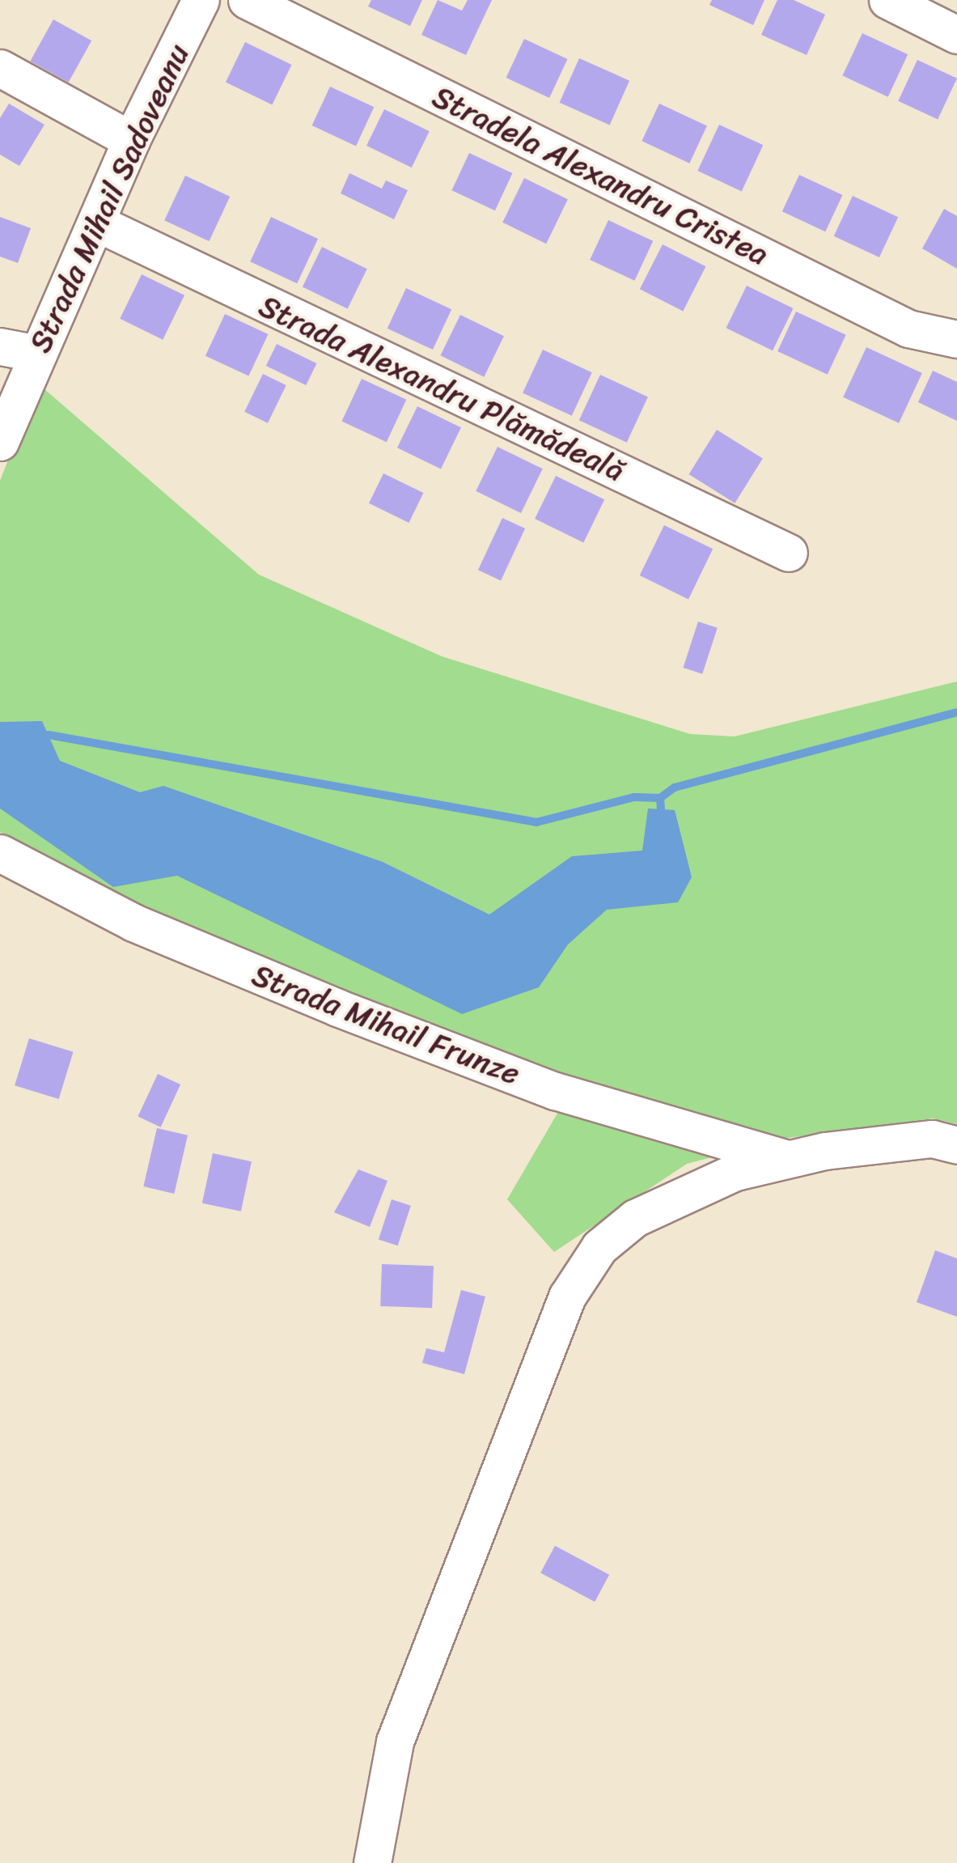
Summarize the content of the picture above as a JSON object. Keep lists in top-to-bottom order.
{
  "streets": {
    "street": [
      "Stradela Alexandru Cristea",
      "Strada Mihail Sadoveanu",
      "Strada Alexandru Plămădeală",
      "Strada Mihail Frunze"
    ]
  },
  "crossings": [
    ["Strada Mihail Sadoveanu", "Strada Alexandru Plămădeală"]
  ]
}
